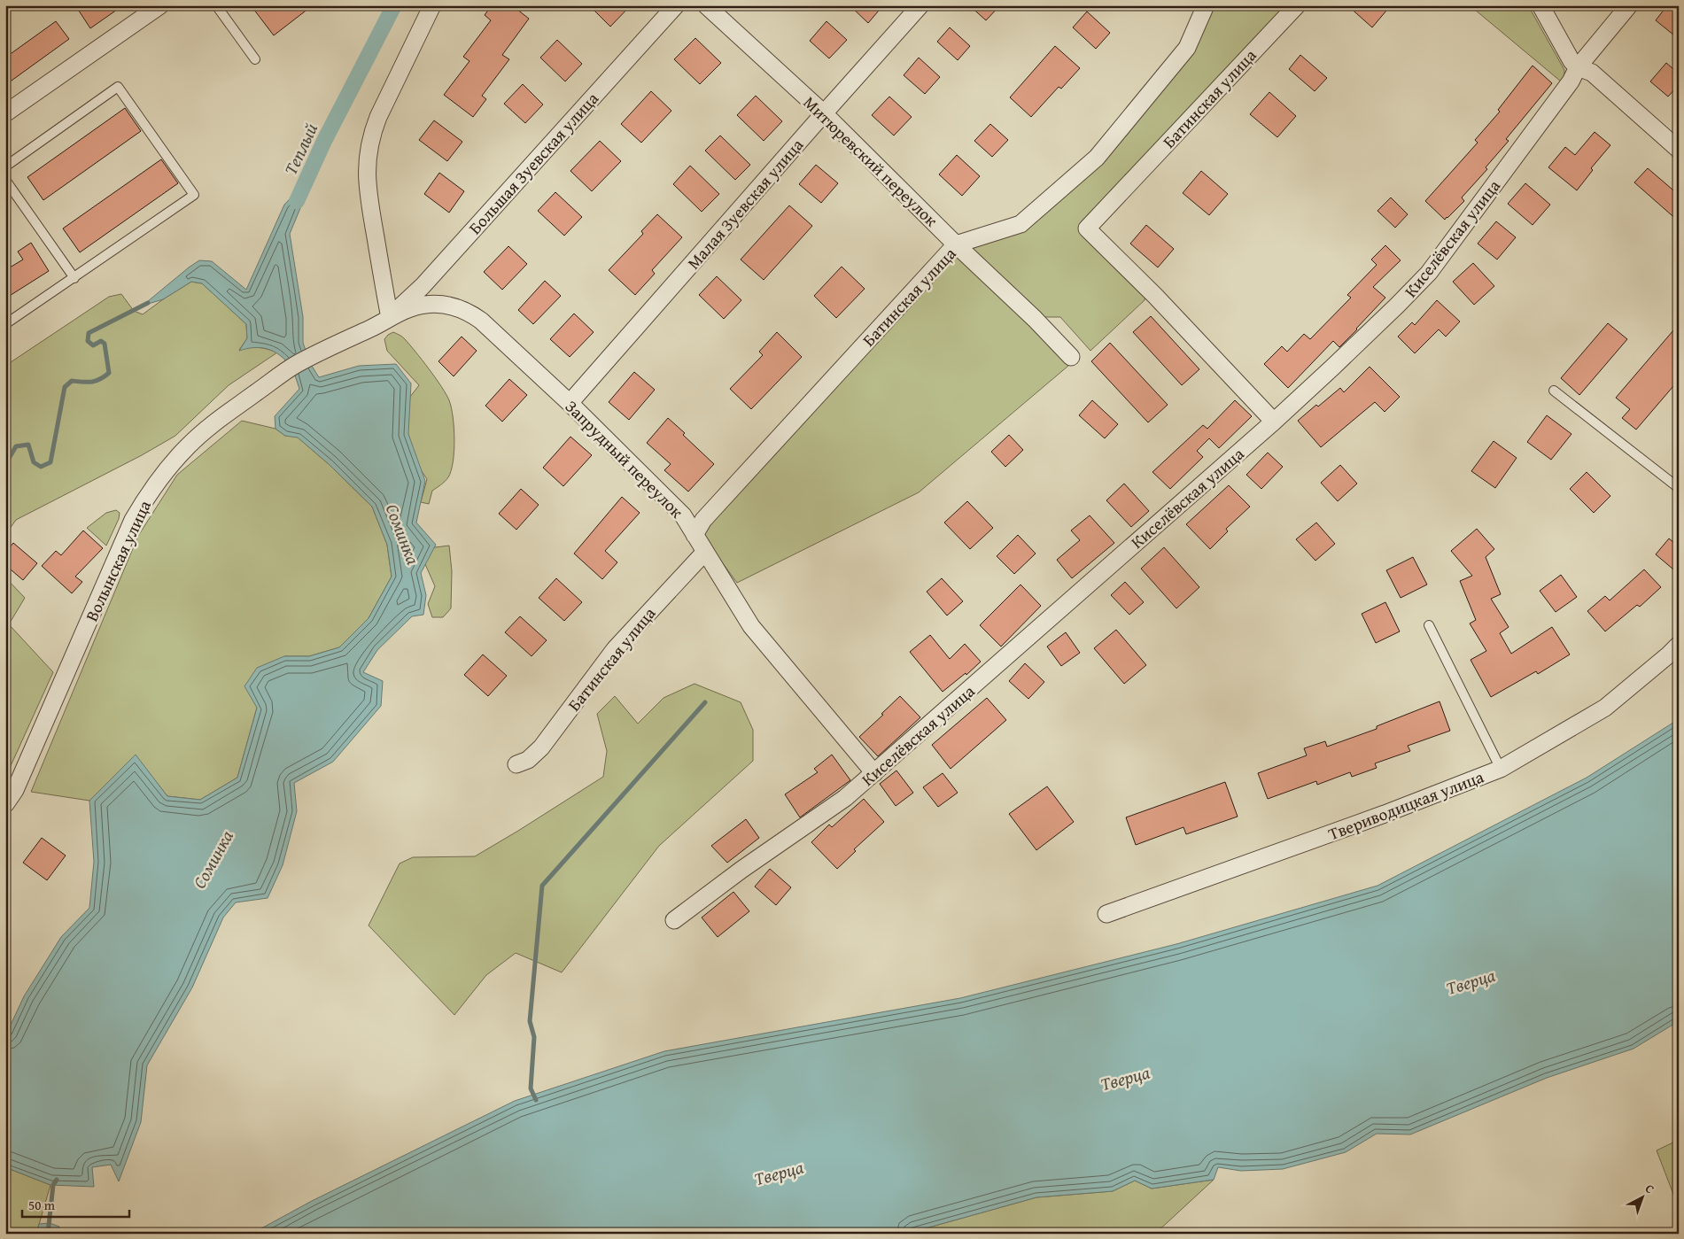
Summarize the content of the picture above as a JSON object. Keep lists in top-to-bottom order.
{
  "streets": {
    "street": [
      "Батинская улица",
      "Митюревский переулок",
      "Большая Зуевская улица",
      "Малая Зуевская улица",
      "Киселёвская улица",
      "Запрудный переулок",
      "Волынская улица",
      "Твериводицкая улица"
    ]
  },
  "crossings": [
    ["Батинская улица", "Митюревский переулок"],
    ["Батинская улица", "Киселёвская улица"],
    ["Батинская улица", "Запрудный переулок"],
    ["Митюревский переулок", "Малая Зуевская улица"],
    ["Большая Зуевская улица", "Запрудный переулок"],
    ["Большая Зуевская улица", "Волынская улица"],
    ["Малая Зуевская улица", "Запрудный переулок"],
    ["Киселёвская улица", "Запрудный переулок"],
    ["Запрудный переулок", "Волынская улица"]
  ],
  "water": ["Теплый", "Соминка", "Тверца"],
  "scale_bar": "50 m",
  "north": "top right"
}
